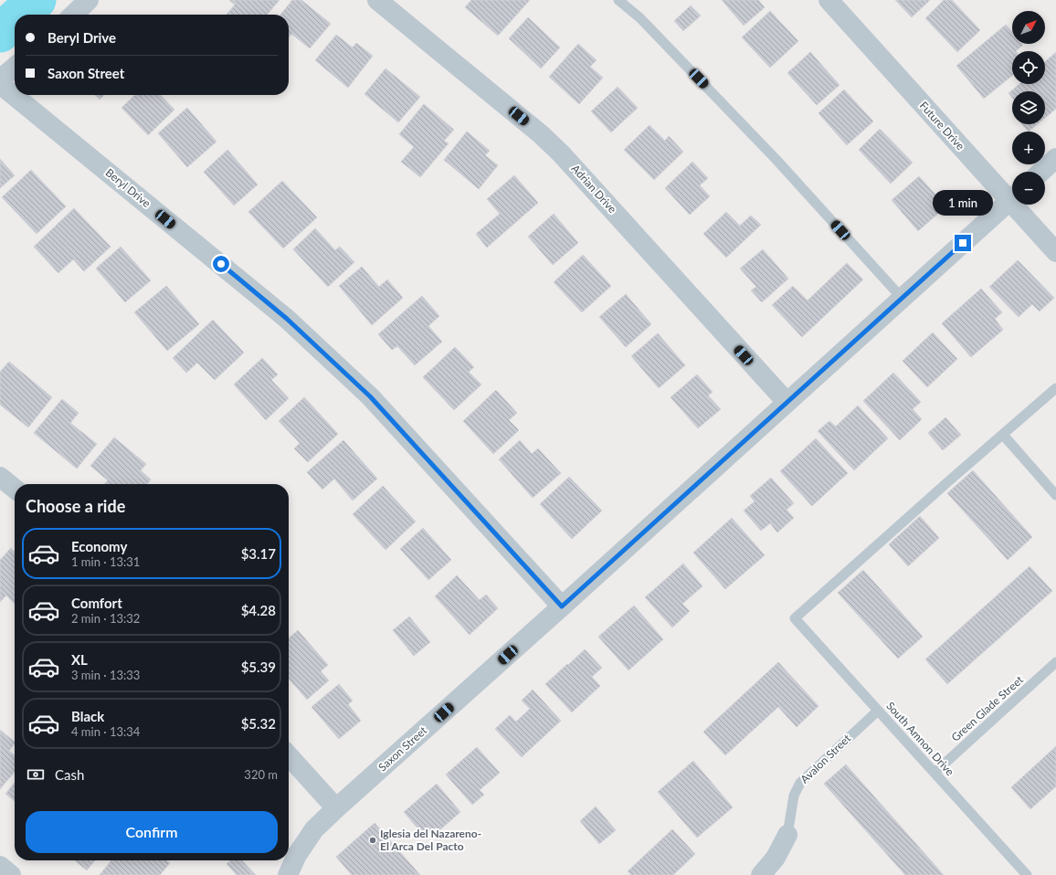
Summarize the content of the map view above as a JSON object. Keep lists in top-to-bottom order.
{
  "streets": {
    "street": [
      "Future Drive",
      "Beryl Drive",
      "Adrian Drive",
      "Saxon Street",
      "Avalon Street"
    ],
    "lane": ["Green Glade Street", "South Amnon Drive"]
  },
  "crossings": [
    ["Beryl Drive", "Saxon Street"],
    ["Adrian Drive", "Saxon Street"],
    ["Green Glade Street", "South Amnon Drive"],
    ["South Amnon Drive", "Avalon Street"]
  ],
  "places": ["Iglesia del Nazareno- El Arca Del Pacto"],
  "north": "top right",
  "page": {
    "map_buttons": ["+", "−"],
    "banner": ["Beryl Drive", "Saxon Street"],
    "bubble": "1 min",
    "heading": "Choose a ride",
    "list": [
      {
        "name": "Economy",
        "note": "1 min · 13:31",
        "value": "$3.17"
      },
      {
        "name": "Comfort",
        "note": "2 min · 13:32",
        "value": "$4.28"
      },
      {
        "name": "XL",
        "note": "3 min · 13:33",
        "value": "$5.39"
      },
      {
        "name": "Black",
        "note": "4 min · 13:34",
        "value": "$5.32"
      }
    ],
    "pay": ["Cash", "320 m"],
    "buttons": "Confirm"
  }
}
